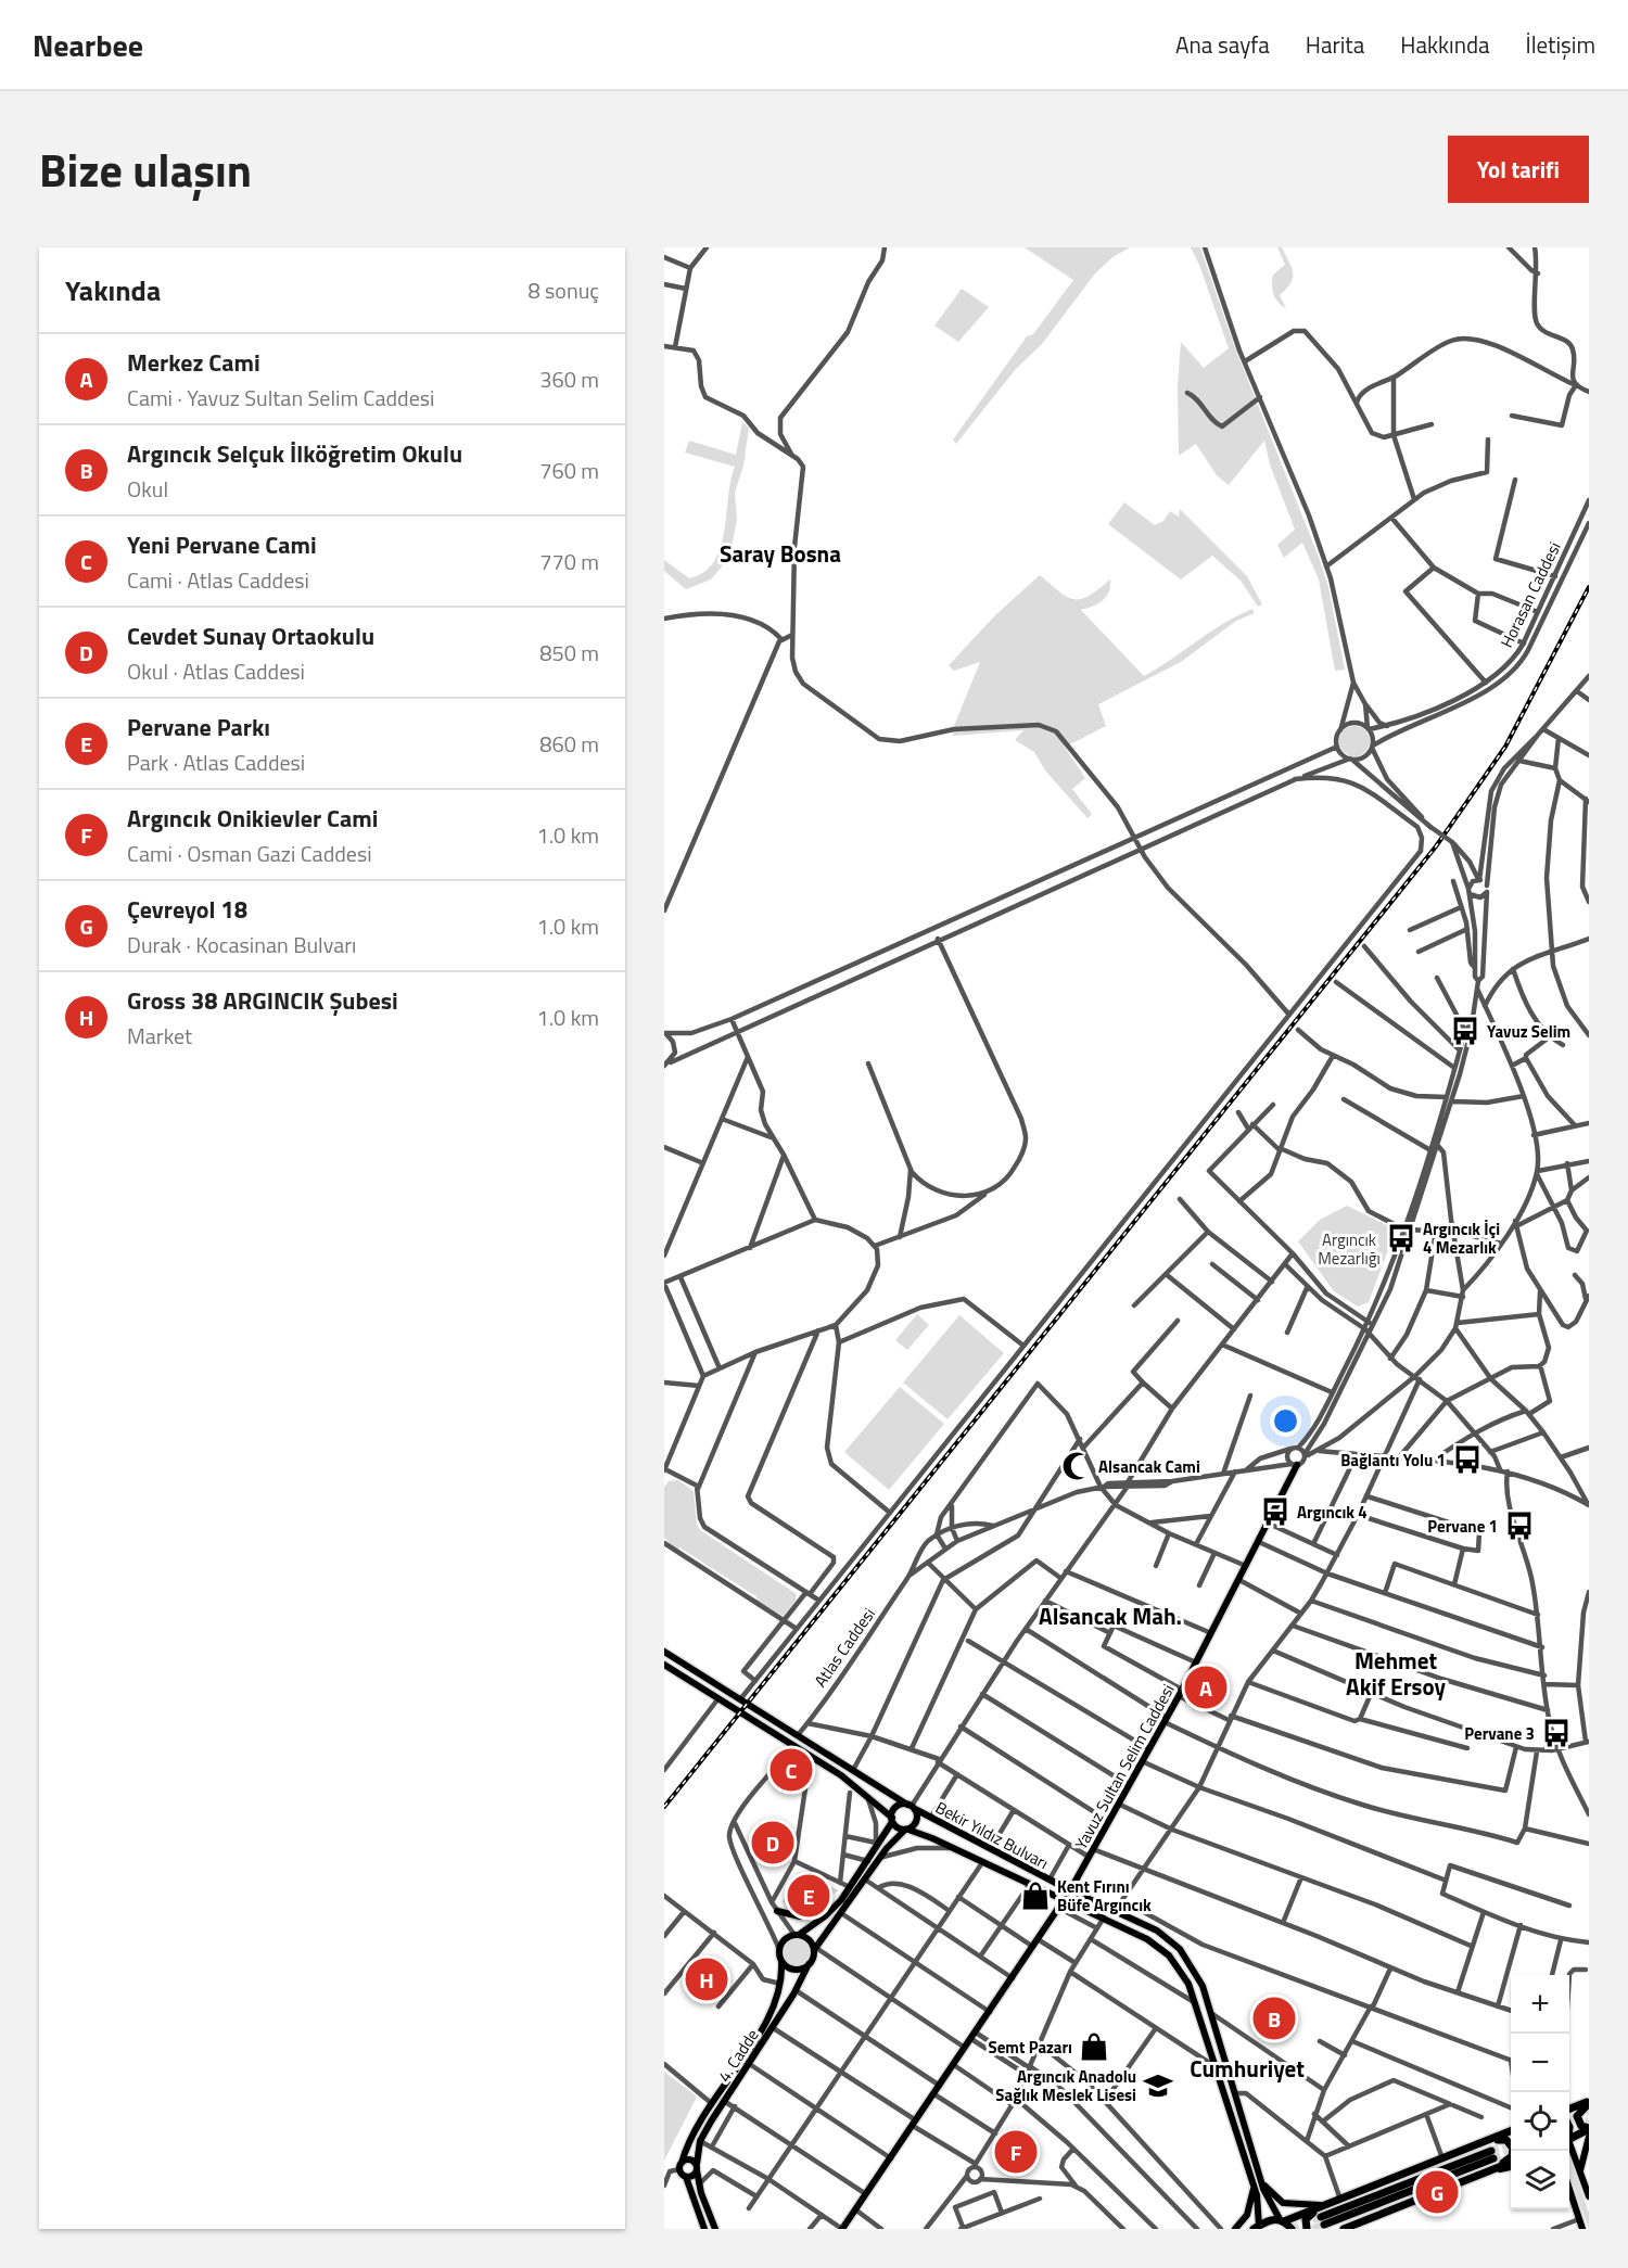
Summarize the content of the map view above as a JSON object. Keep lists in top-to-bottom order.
{
  "streets": {
    "main road": ["Yavuz Sultan Selim Caddesi", "Bekir Yıldız Bulvarı", "4. Cadde"],
    "street": ["Horasan Caddesi", "Atlas Caddesi"]
  },
  "crossings": [
    ["Atlas Caddesi", "Yavuz Sultan Selim Caddesi"],
    ["Atlas Caddesi", "Bekir Yıldız Bulvarı"],
    ["Yavuz Sultan Selim Caddesi", "Bekir Yıldız Bulvarı"]
  ],
  "districts": [
    "Saray Bosna",
    "Alsancak Mah.",
    "Mehmet Akif Ersoy",
    "Cumhuriyet"
  ],
  "parks": ["Argıncık Mezarlığı"],
  "places": {
    "bus stop": [
      "Yavuz Selim",
      "Argıncık İçi 4 Mezarlık",
      "Bağlantı Yolu 1",
      "Argıncık 4",
      "Pervane 1",
      "Pervane 3"
    ],
    "mosque": ["Alsancak Cami"],
    "shop": ["Kent Fırını Büfe Argıncık", "Semt Pazarı"],
    "school or university": ["Argıncık Anadolu Sağlık Meslek Lisesi"]
  },
  "page": {
    "header": "Nearbee",
    "nav": [
      "Ana sayfa",
      "Harita",
      "Hakkında",
      "İletişim"
    ],
    "title": "Bize ulaşın",
    "buttons": "Yol tarifi",
    "heading": ["Yakında", "8 sonuç"],
    "list": [
      {
        "mark": "A",
        "name": "Merkez Cami",
        "note": "Cami · Yavuz Sultan Selim Caddesi",
        "value": "360 m"
      },
      {
        "mark": "B",
        "name": "Argıncık Selçuk İlköğretim Okulu",
        "note": "Okul",
        "value": "760 m"
      },
      {
        "mark": "C",
        "name": "Yeni Pervane Cami",
        "note": "Cami · Atlas Caddesi",
        "value": "770 m"
      },
      {
        "mark": "D",
        "name": "Cevdet Sunay Ortaokulu",
        "note": "Okul · Atlas Caddesi",
        "value": "850 m"
      },
      {
        "mark": "E",
        "name": "Pervane Parkı",
        "note": "Park · Atlas Caddesi",
        "value": "860 m"
      },
      {
        "mark": "F",
        "name": "Argıncık Onikievler Cami",
        "note": "Cami · Osman Gazi Caddesi",
        "value": "1.0 km"
      },
      {
        "mark": "G",
        "name": "Çevreyol 18",
        "note": "Durak · Kocasinan Bulvarı",
        "value": "1.0 km"
      },
      {
        "mark": "H",
        "name": "Gross 38 ARGINCIK Şubesi",
        "note": "Market",
        "value": "1.0 km"
      }
    ],
    "pins": [
      "A",
      "C",
      "D",
      "E",
      "H",
      "B",
      "F",
      "G"
    ],
    "map_buttons": ["+", "−"]
  }
}
